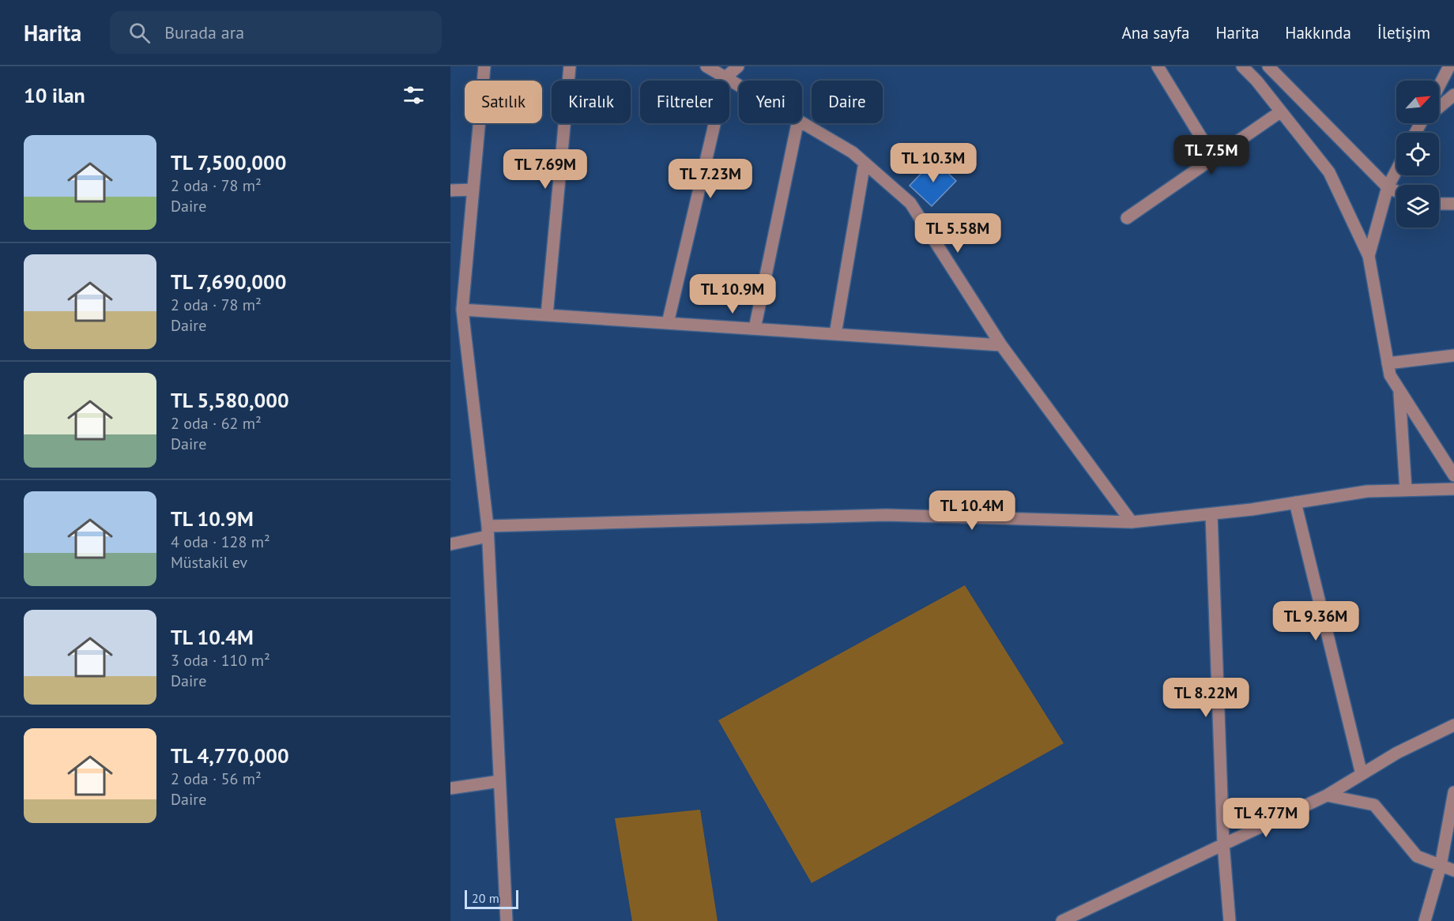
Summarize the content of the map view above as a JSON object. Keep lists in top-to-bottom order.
{
  "scale_bar": "20 m",
  "north": "top right",
  "page": {
    "header": "Harita",
    "search": "Burada ara",
    "nav": [
      "Ana sayfa",
      "Harita",
      "Hakkında",
      "İletişim"
    ],
    "heading": "10 ilan",
    "chip": [
      "Satılık",
      "Kiralık",
      "Filtreler",
      "Yeni",
      "Daire"
    ],
    "list": [
      {
        "name": "TL 7,500,000",
        "note": "2 oda · 78 m² · Daire"
      },
      {
        "name": "TL 7,690,000",
        "note": "2 oda · 78 m² · Daire"
      },
      {
        "name": "TL 5,580,000",
        "note": "2 oda · 62 m² · Daire"
      },
      {
        "name": "TL 10.9M",
        "note": "4 oda · 128 m² · Müstakil ev"
      },
      {
        "name": "TL 10.4M",
        "note": "3 oda · 110 m² · Daire"
      },
      {
        "name": "TL 4,770,000",
        "note": "2 oda · 56 m² · Daire"
      }
    ],
    "price": [
      "TL 7.5M",
      "TL 10.3M",
      "TL 7.69M",
      "TL 7.23M",
      "TL 5.58M",
      "TL 10.9M",
      "TL 10.4M",
      "TL 9.36M",
      "TL 8.22M",
      "TL 4.77M"
    ],
    "scale": "20 m"
  }
}
